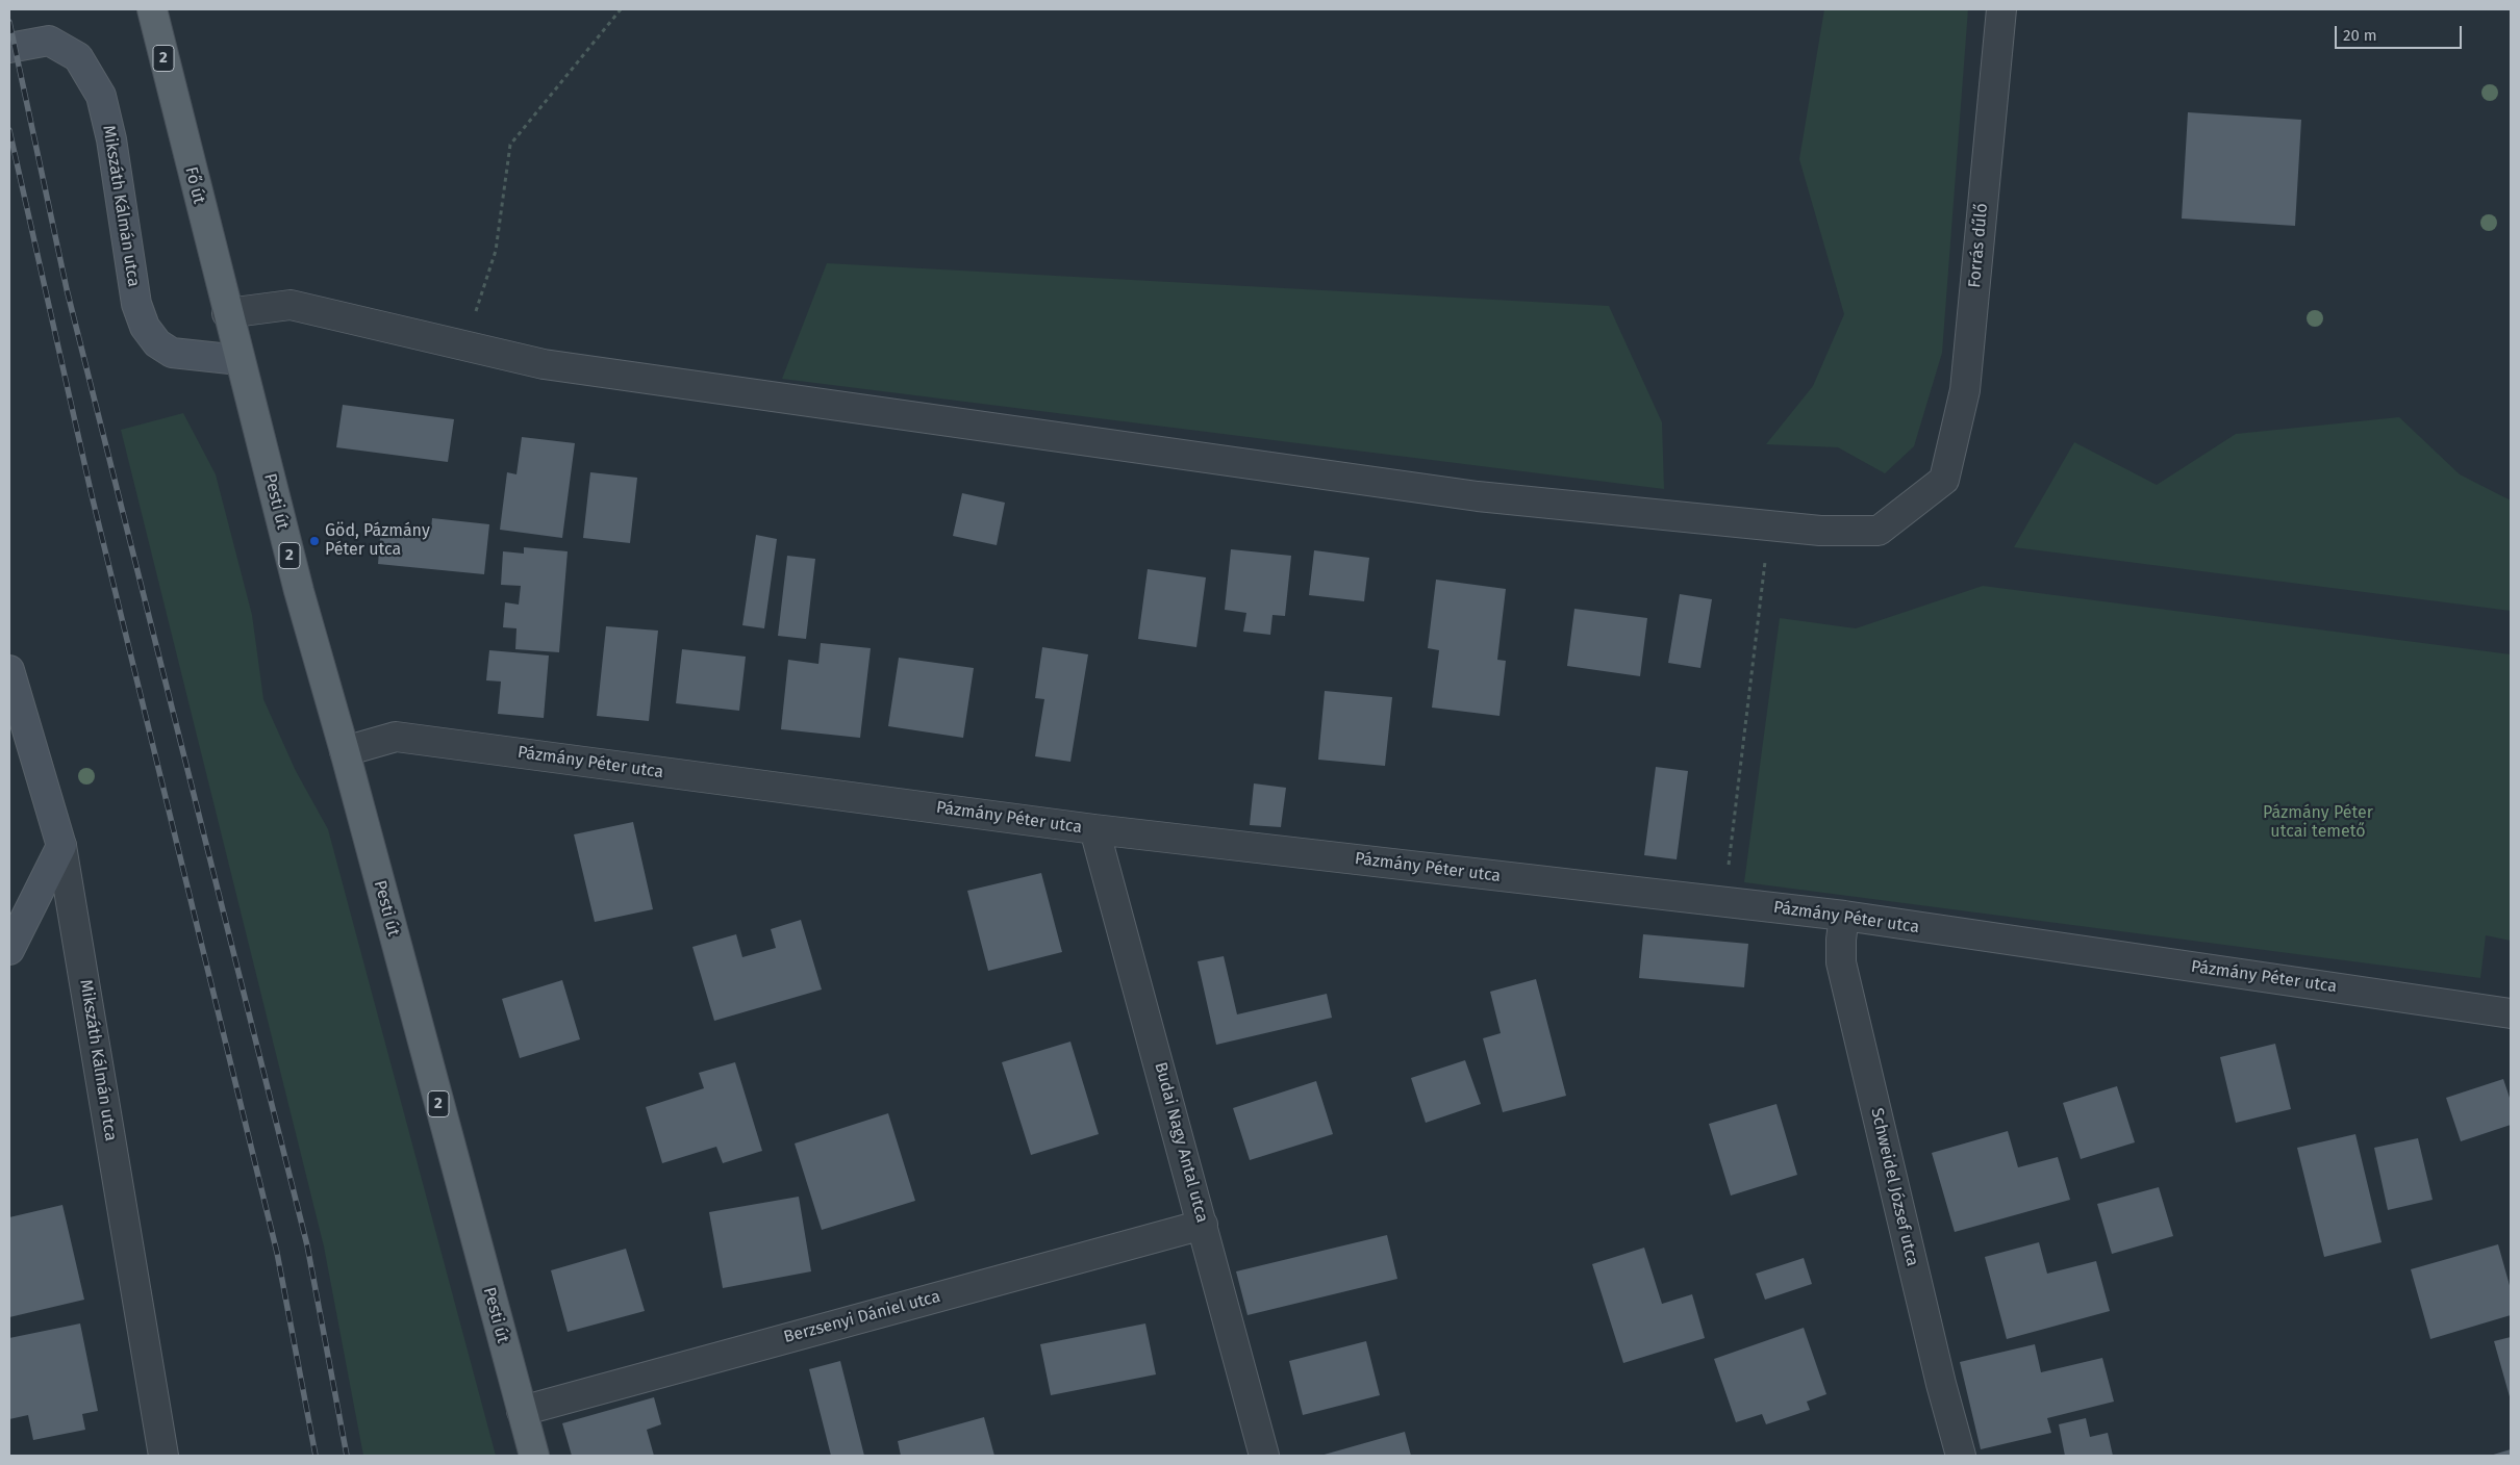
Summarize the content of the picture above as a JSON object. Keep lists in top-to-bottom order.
{
  "streets": {
    "main road": ["2", "Fő út", "Pesti út"],
    "street": [
      "Mikszáth Kálmán utca",
      "Forrás dűlő",
      "Pázmány Péter utca",
      "Budai Nagy Antal utca",
      "Schweidel József utca",
      "Berzsenyi Dániel utca"
    ]
  },
  "crossings": [
    ["Fő út", "Mikszáth Kálmán utca"],
    ["Fő út", "Pesti út"],
    ["Mikszáth Kálmán utca", "Pesti út"],
    ["Pesti út", "Pázmány Péter utca"],
    ["Pesti út", "Berzsenyi Dániel utca"],
    ["Pázmány Péter utca", "Budai Nagy Antal utca"],
    ["Pázmány Péter utca", "Schweidel József utca"],
    ["Budai Nagy Antal utca", "Berzsenyi Dániel utca"]
  ],
  "parks": ["Pázmány Péter utcai temető"],
  "places": ["Göd, Pázmány Péter utca"],
  "scale_bar": "20 m"
}
